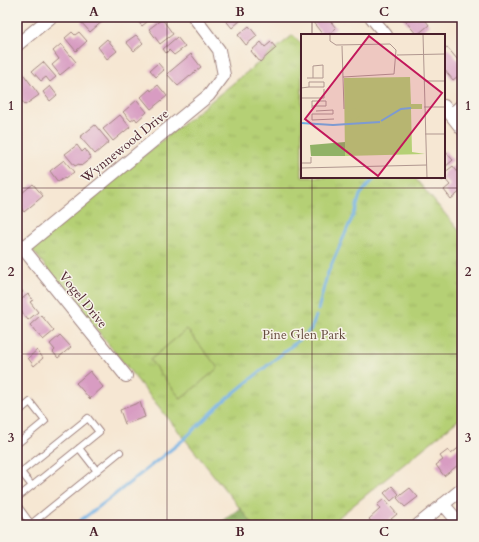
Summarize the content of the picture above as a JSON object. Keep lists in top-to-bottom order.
{
  "streets": {
    "street": ["Wynnewood Drive", "Vogel Drive"]
  },
  "crossings": [
    ["Wynnewood Drive", "Vogel Drive"]
  ],
  "parks": ["Pine Glen Park"],
  "grid": {
    "columns": ["A", "B", "C"],
    "rows": ["1", "2", "3"]
  }
}
